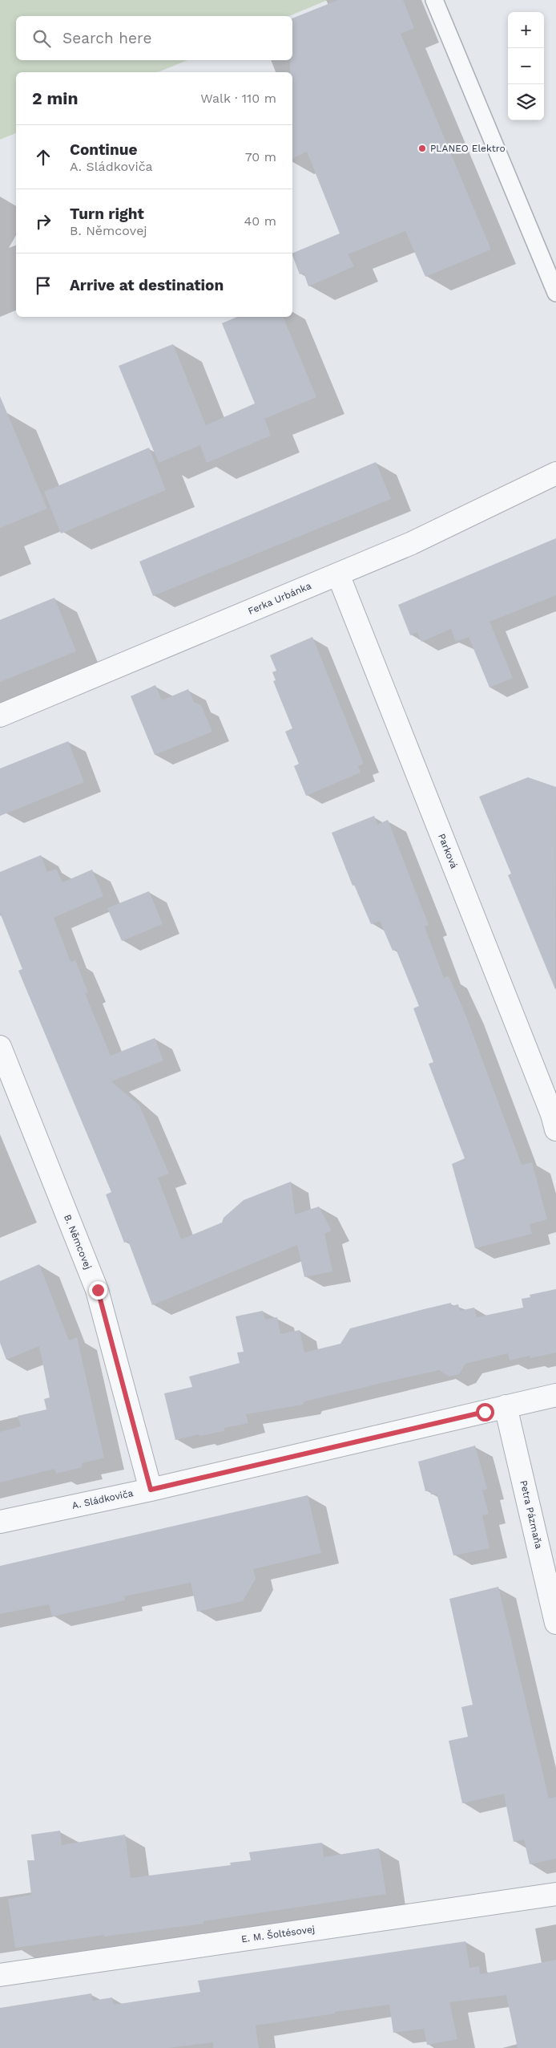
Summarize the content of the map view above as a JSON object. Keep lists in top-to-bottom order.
{
  "streets": {
    "street": [
      "Ferka Urbánka",
      "Parková",
      "B. Němcovej",
      "A. Sládkoviča",
      "Petra Pázmaňa",
      "E. M. Šoltésovej"
    ]
  },
  "crossings": [
    ["Ferka Urbánka", "Parková"],
    ["B. Němcovej", "A. Sládkoviča"],
    ["A. Sládkoviča", "Petra Pázmaňa"]
  ],
  "places": ["PLANEO Elektro"],
  "page": {
    "map_buttons": ["+", "−"],
    "search": "Search here",
    "heading": ["2 min", "Walk · 110 m"],
    "list": [
      ["Continue", "A. Sládkoviča", "70 m"],
      ["Turn right", "B. Němcovej", "40 m"],
      "Arrive at destination"
    ]
  }
}
